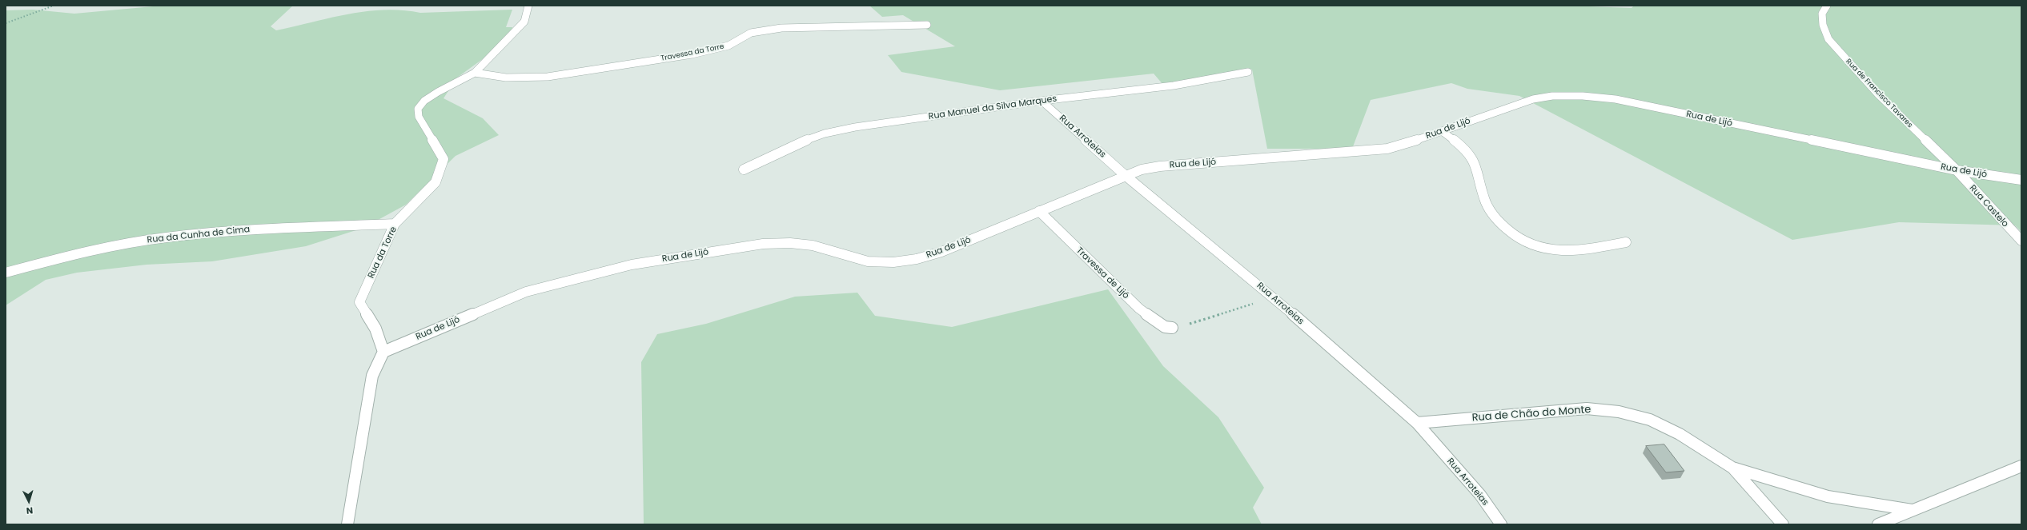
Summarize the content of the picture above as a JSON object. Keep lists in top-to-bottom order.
{
  "streets": {
    "street": [
      "Travessa da Torre",
      "Rua de Francisco Tavares",
      "Rua Manuel da Silva Marques",
      "Rua de Lijó",
      "Rua Arroteias",
      "Rua Castelo",
      "Rua da Cunha de Cima",
      "Rua da Torre",
      "Travessa de Lijó",
      "Rua de Chão do Monte"
    ]
  },
  "crossings": [
    ["Travessa da Torre", "Rua da Torre"],
    ["Rua de Francisco Tavares", "Rua de Lijó"],
    ["Rua de Francisco Tavares", "Rua Castelo"],
    ["Rua Manuel da Silva Marques", "Rua Arroteias"],
    ["Rua de Lijó", "Rua Arroteias"],
    ["Rua de Lijó", "Rua Castelo"],
    ["Rua de Lijó", "Rua da Torre"],
    ["Rua de Lijó", "Travessa de Lijó"],
    ["Rua Arroteias", "Rua de Chão do Monte"],
    ["Rua da Cunha de Cima", "Rua da Torre"]
  ],
  "north": "bottom"
}
